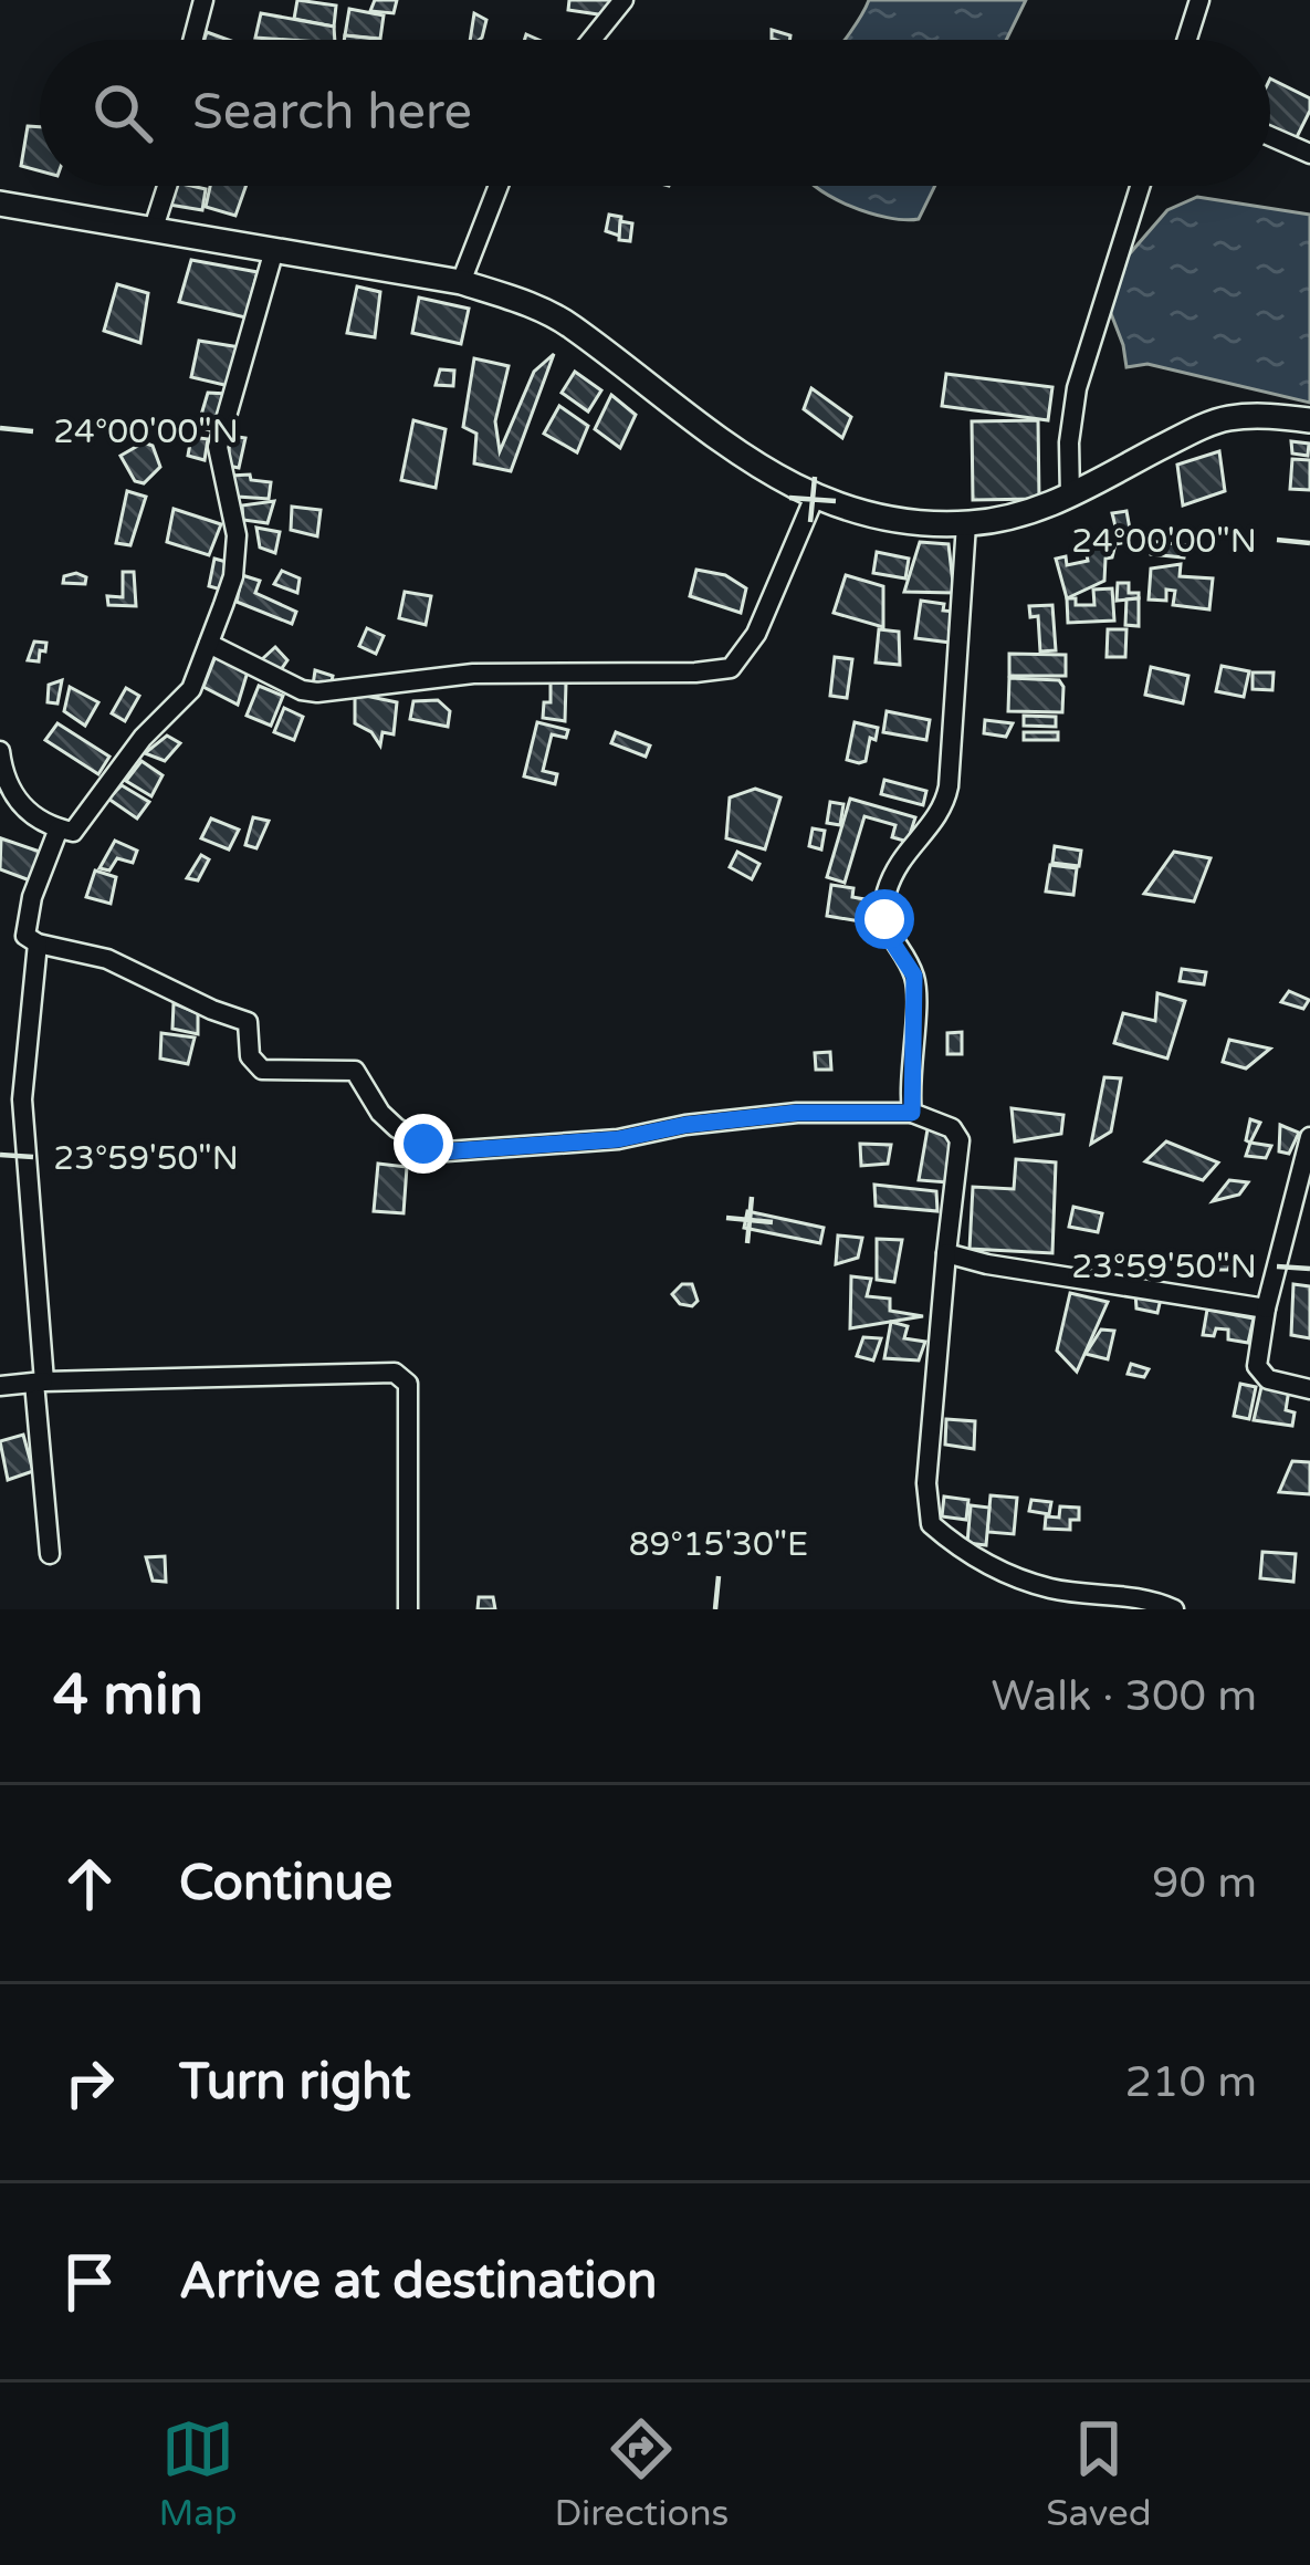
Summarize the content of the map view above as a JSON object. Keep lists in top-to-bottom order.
{
  "page": {
    "search": "Search here",
    "heading": ["4 min", "Walk · 300 m"],
    "list": [
      ["Continue", "90 m"],
      ["Turn right", "210 m"],
      "Arrive at destination"
    ],
    "nav": ["Map", "Directions", "Saved"]
  },
  "coordinates": ["24°00'00\"N", "23°59'50\"N", "89°15'30\"E"]
}
